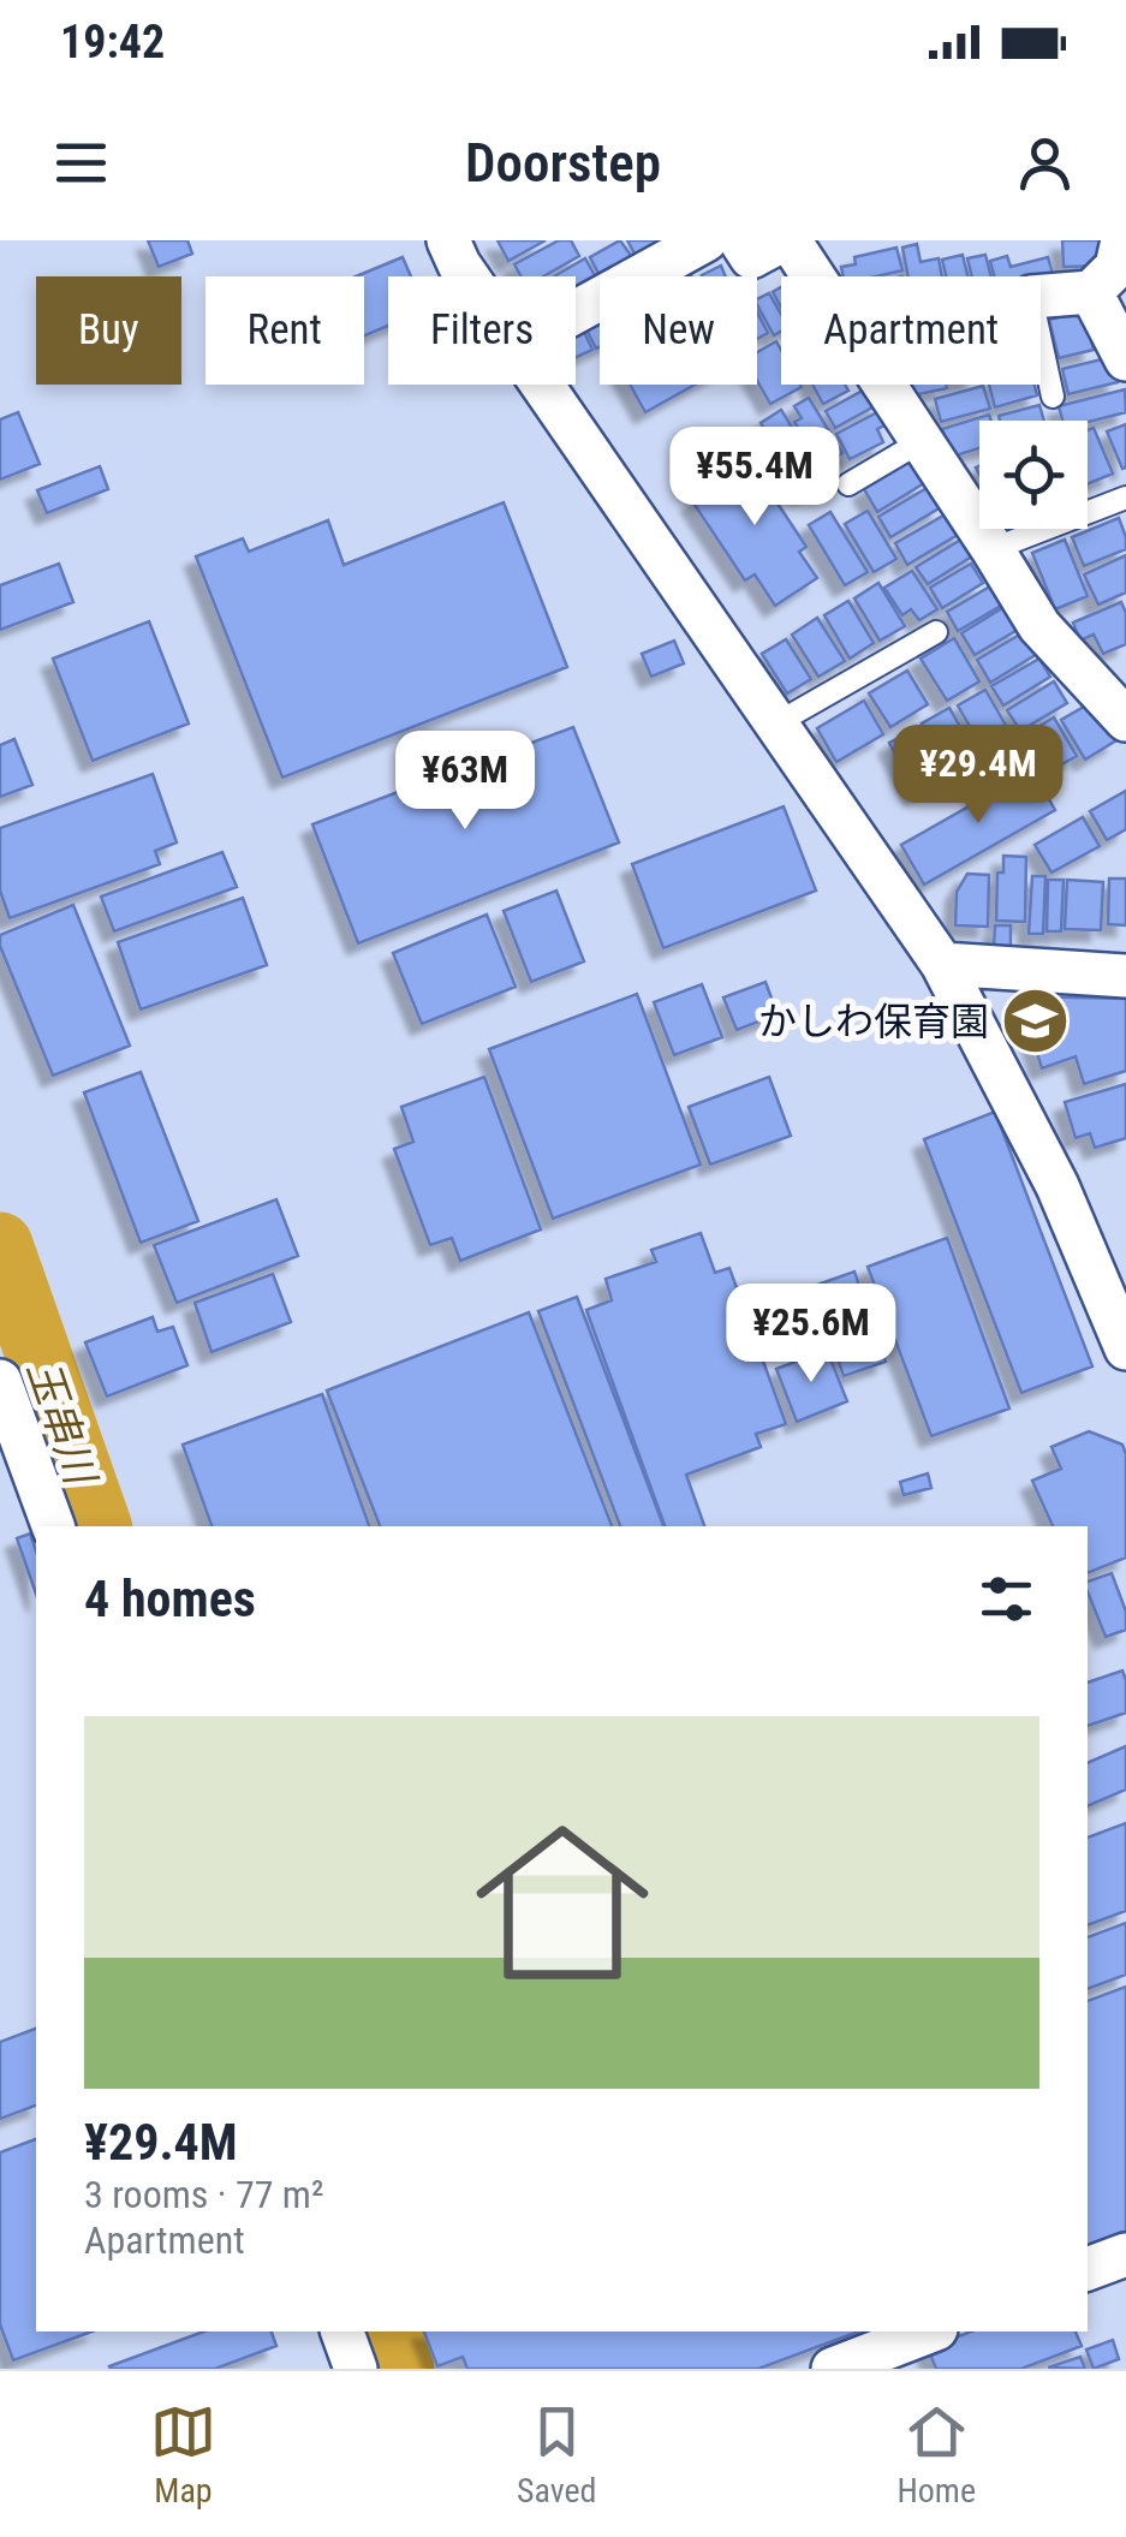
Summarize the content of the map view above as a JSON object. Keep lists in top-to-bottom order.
{
  "water": ["玉串川"],
  "places": {
    "school or university": ["かしわ保育園"]
  },
  "page": {
    "status": "19:42",
    "header": "Doorstep",
    "chip": [
      "Buy",
      "Rent",
      "Filters",
      "New",
      "Apartment"
    ],
    "price": [
      "¥55.4M",
      "¥29.4M",
      "¥63M",
      "¥25.6M"
    ],
    "heading": "4 homes",
    "list": [
      {
        "name": "¥29.4M",
        "note": "3 rooms · 77 m² · Apartment"
      }
    ],
    "tabs": ["Map", "Saved", "Home"]
  }
}
